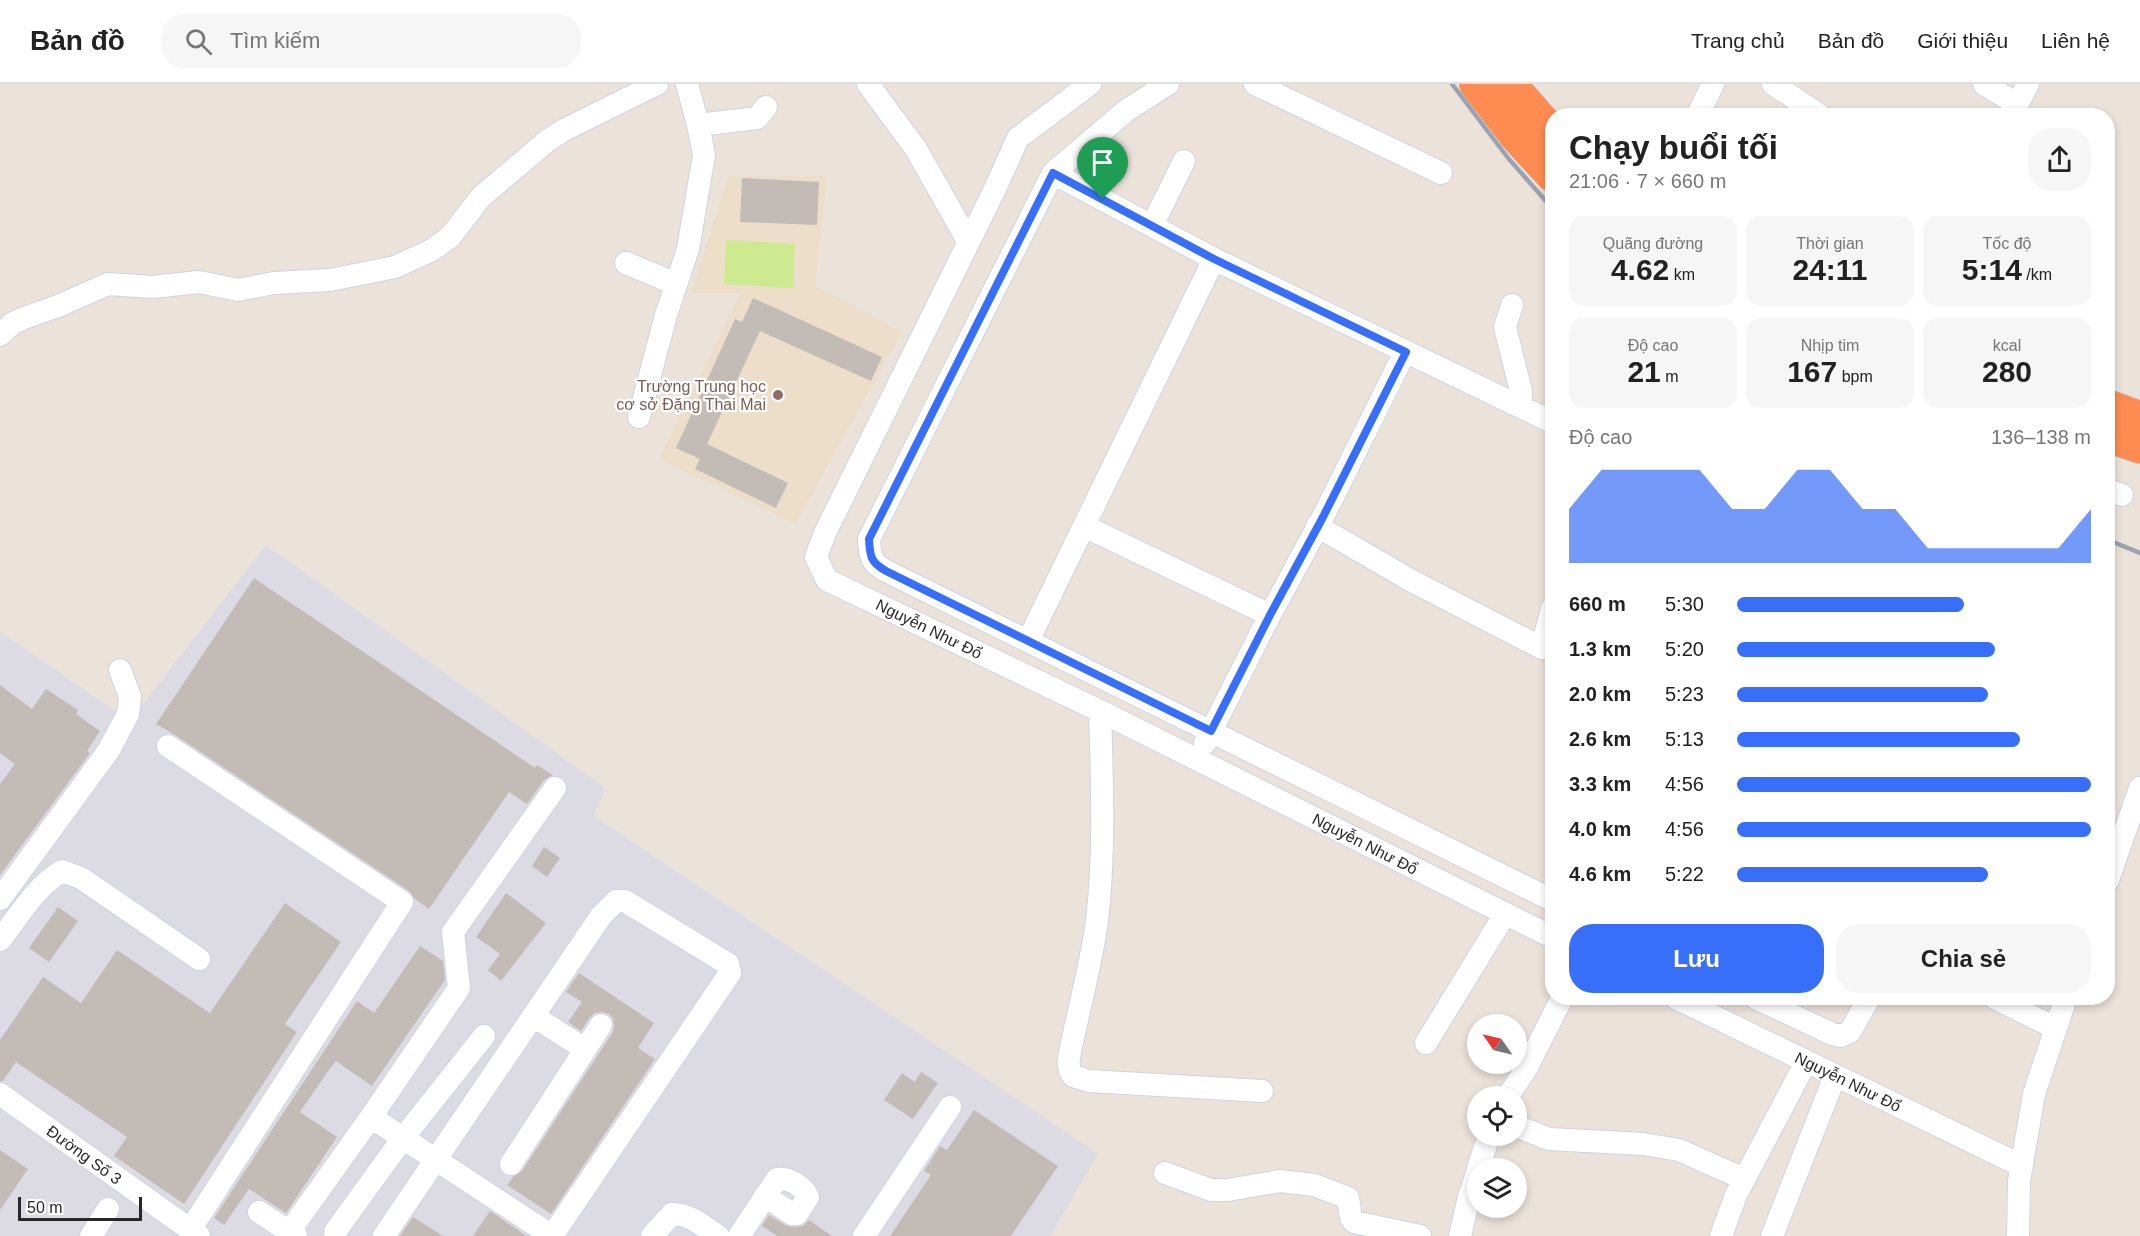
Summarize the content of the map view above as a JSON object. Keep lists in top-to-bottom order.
{
  "streets": {
    "street": ["Nguyễn Như Đổ", "Đường Số 3"]
  },
  "places": ["Trường Trung học cơ sở Đặng Thai Mai"],
  "scale_bar": "50 m",
  "north": "top left",
  "page": {
    "header": "Bản đồ",
    "search": "Tìm kiếm",
    "nav": [
      "Trang chủ",
      "Bản đồ",
      "Giới thiệu",
      "Liên hệ"
    ],
    "heading": ["Chạy buổi tối", "21:06 · 7 × 660 m"],
    "stats": [
      ["Quãng đường", "4.62 km"],
      ["Thời gian", "24:11"],
      ["Tốc độ", "5:14 /km"],
      ["Độ cao", "21 m"],
      ["Nhịp tim", "167 bpm"],
      ["kcal", "280"]
    ],
    "chart": ["Độ cao", "136–138 m"],
    "list": [
      {
        "name": "660 m",
        "note": "5:30"
      },
      {
        "name": "1.3 km",
        "note": "5:20"
      },
      {
        "name": "2.0 km",
        "note": "5:23"
      },
      {
        "name": "2.6 km",
        "note": "5:13"
      },
      {
        "name": "3.3 km",
        "note": "4:56"
      },
      {
        "name": "4.0 km",
        "note": "4:56"
      },
      {
        "name": "4.6 km",
        "note": "5:22"
      }
    ],
    "buttons": ["Lưu", "Chia sẻ"],
    "scale": "50 m"
  }
}
